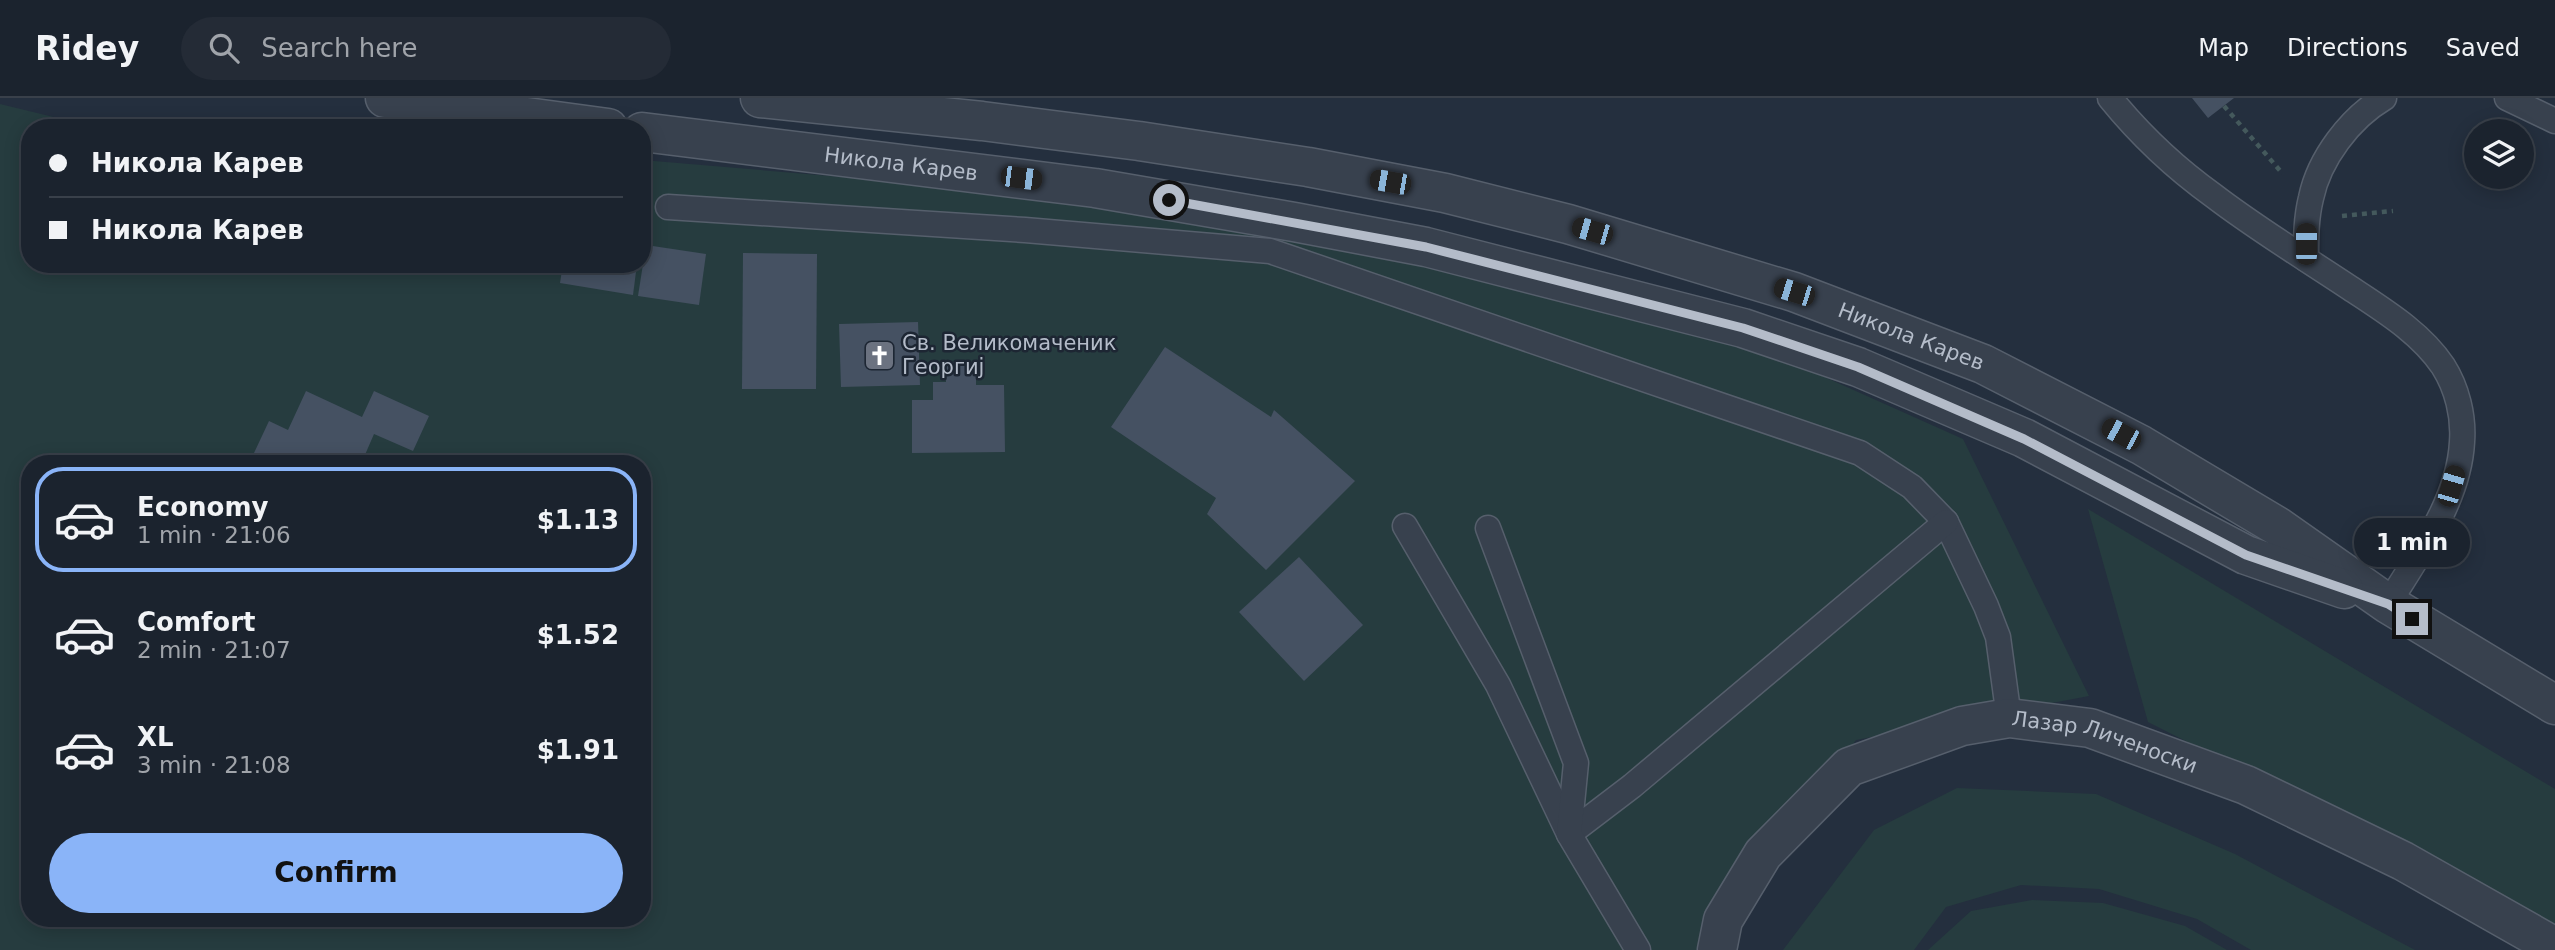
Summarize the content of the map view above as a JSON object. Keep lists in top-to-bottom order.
{
  "streets": {
    "street": ["Никола Карев", "Лазар Личеноски"]
  },
  "places": {
    "church": ["Св. Великомаченик Георгиј"]
  },
  "page": {
    "header": "Ridey",
    "search": "Search here",
    "nav": ["Map", "Directions", "Saved"],
    "banner": ["Никола Карев", "Никола Карев"],
    "list": [
      {
        "name": "Economy",
        "note": "1 min · 21:06",
        "value": "$1.13"
      },
      {
        "name": "Comfort",
        "note": "2 min · 21:07",
        "value": "$1.52"
      },
      {
        "name": "XL",
        "note": "3 min · 21:08",
        "value": "$1.91"
      }
    ],
    "bubble": "1 min",
    "buttons": "Confirm"
  }
}
